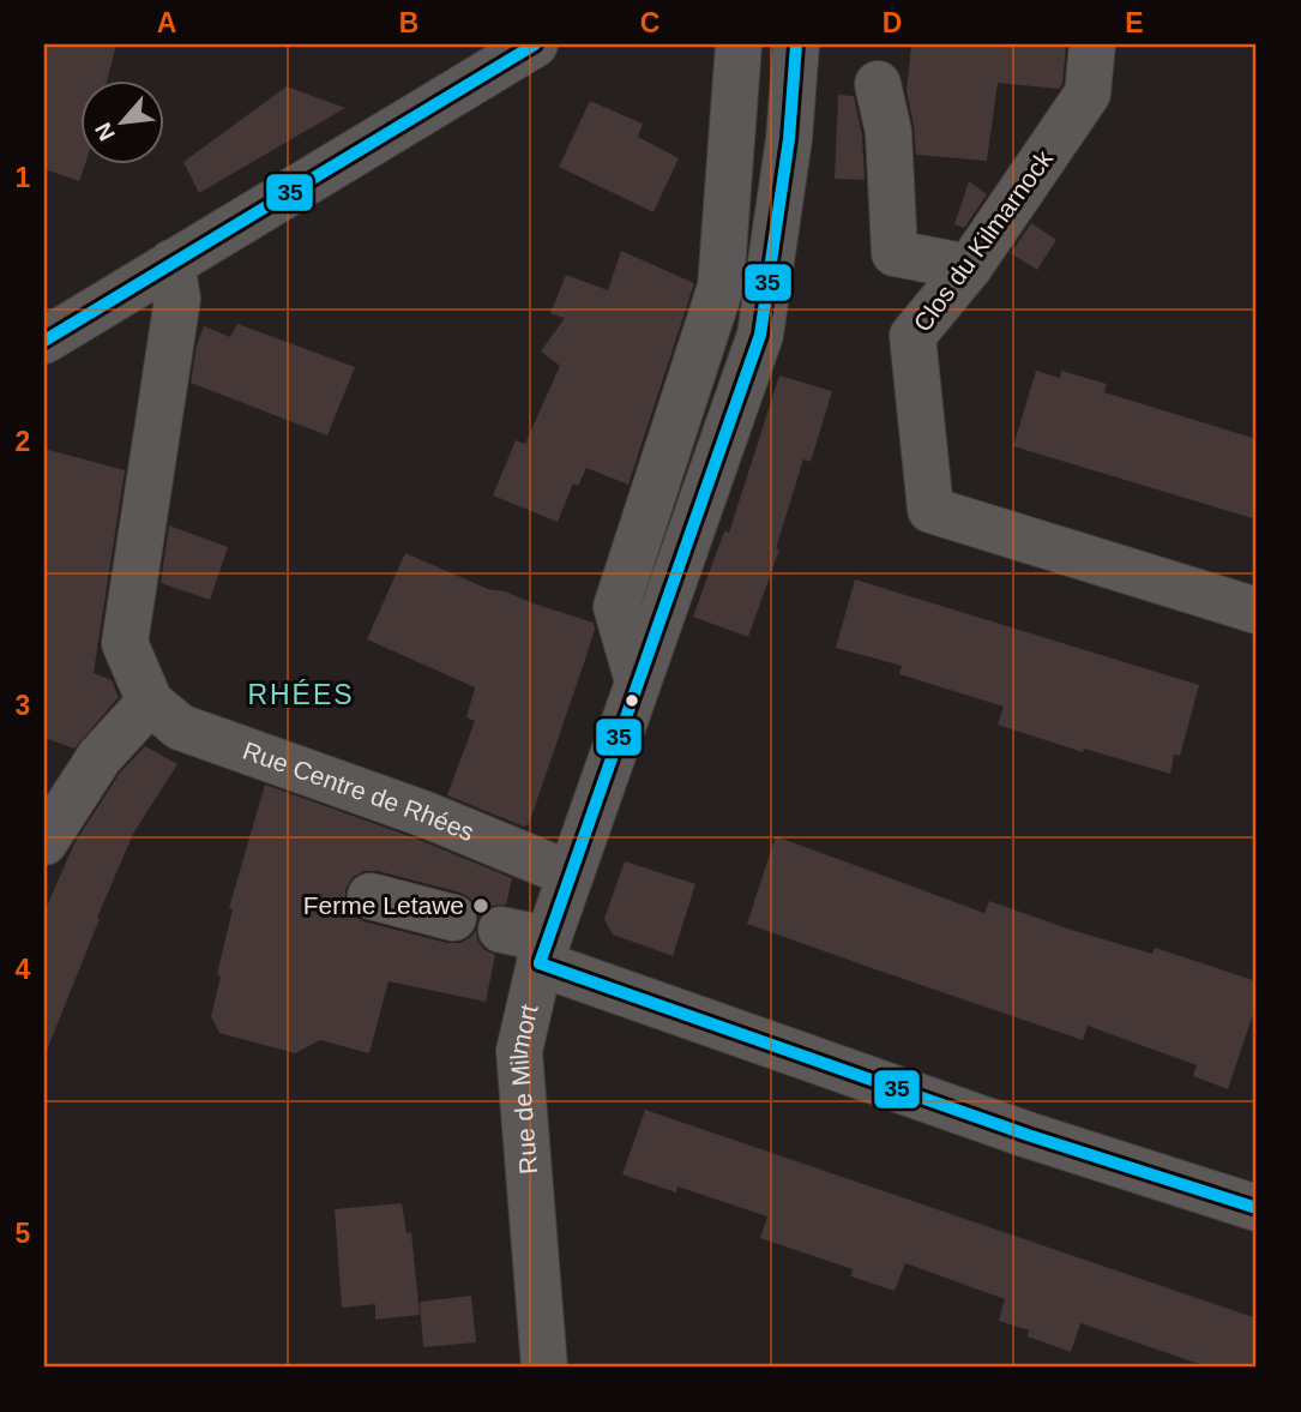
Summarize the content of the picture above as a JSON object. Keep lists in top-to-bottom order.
{
  "streets": {
    "street": ["Clos du Kilmarnock", "Rue Centre de Rhées", "Rue de Milmort"]
  },
  "crossings": [
    ["Rue Centre de Rhées", "Rue de Milmort"]
  ],
  "districts": ["RHÉES"],
  "places": ["Ferme Letawe"],
  "lines": ["transit line 35"],
  "north": "bottom left",
  "grid": {
    "columns": [
      "A",
      "B",
      "C",
      "D",
      "E"
    ],
    "rows": [
      "1",
      "2",
      "3",
      "4",
      "5"
    ]
  }
}
